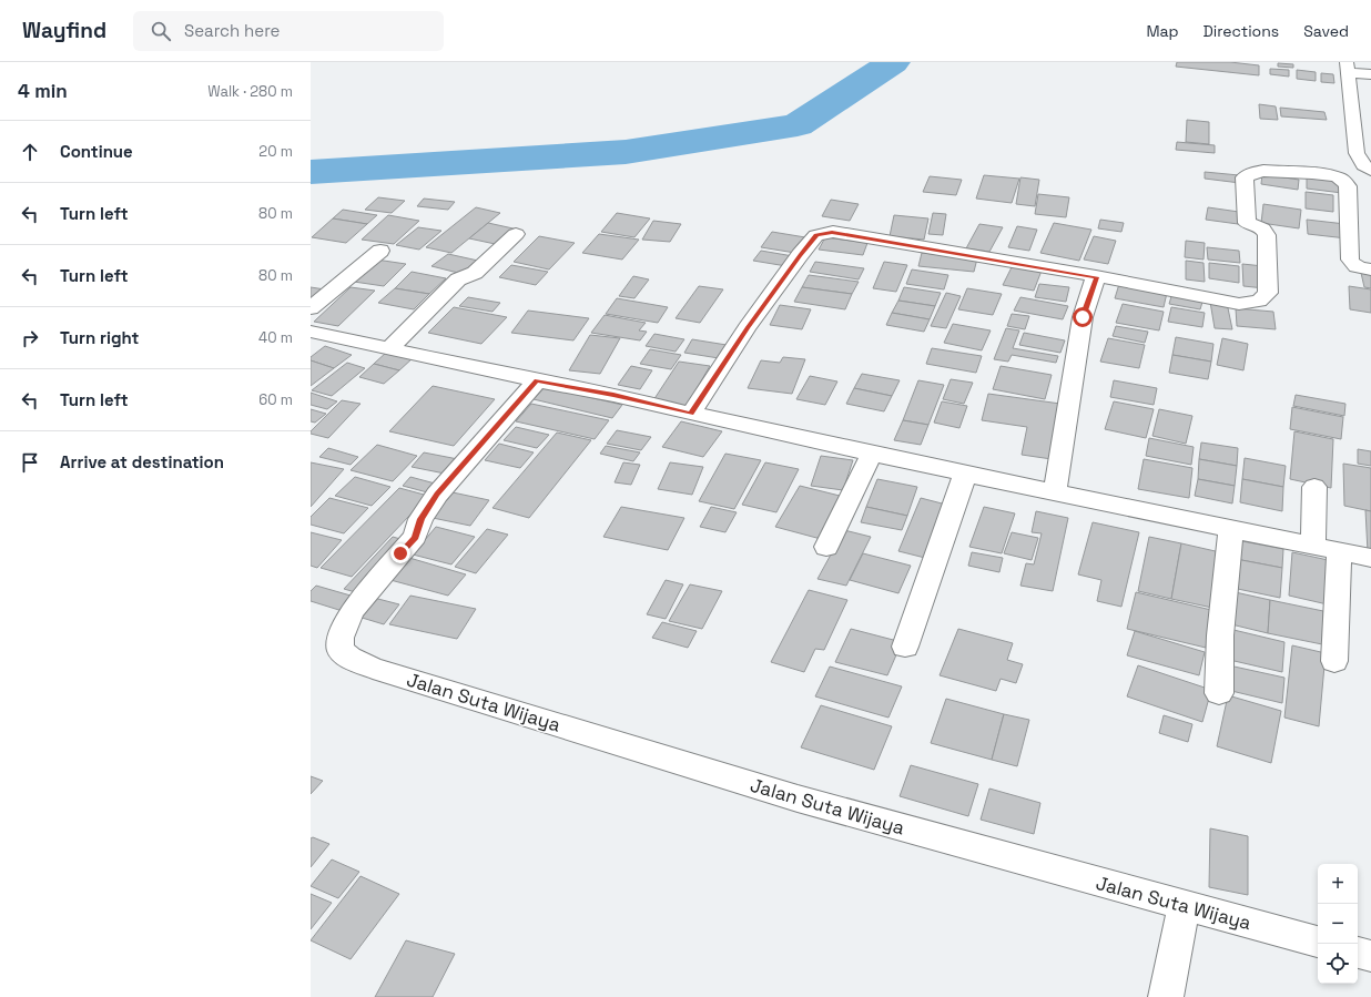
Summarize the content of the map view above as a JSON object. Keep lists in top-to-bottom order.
{
  "streets": {
    "street": ["Jalan Suta Wijaya"]
  },
  "page": {
    "header": "Wayfind",
    "search": "Search here",
    "nav": ["Map", "Directions", "Saved"],
    "heading": ["4 min", "Walk · 280 m"],
    "list": [
      ["Continue", "20 m"],
      ["Turn left", "80 m"],
      ["Turn left", "80 m"],
      ["Turn right", "40 m"],
      ["Turn left", "60 m"],
      "Arrive at destination"
    ],
    "map_buttons": ["+", "−"]
  }
}
